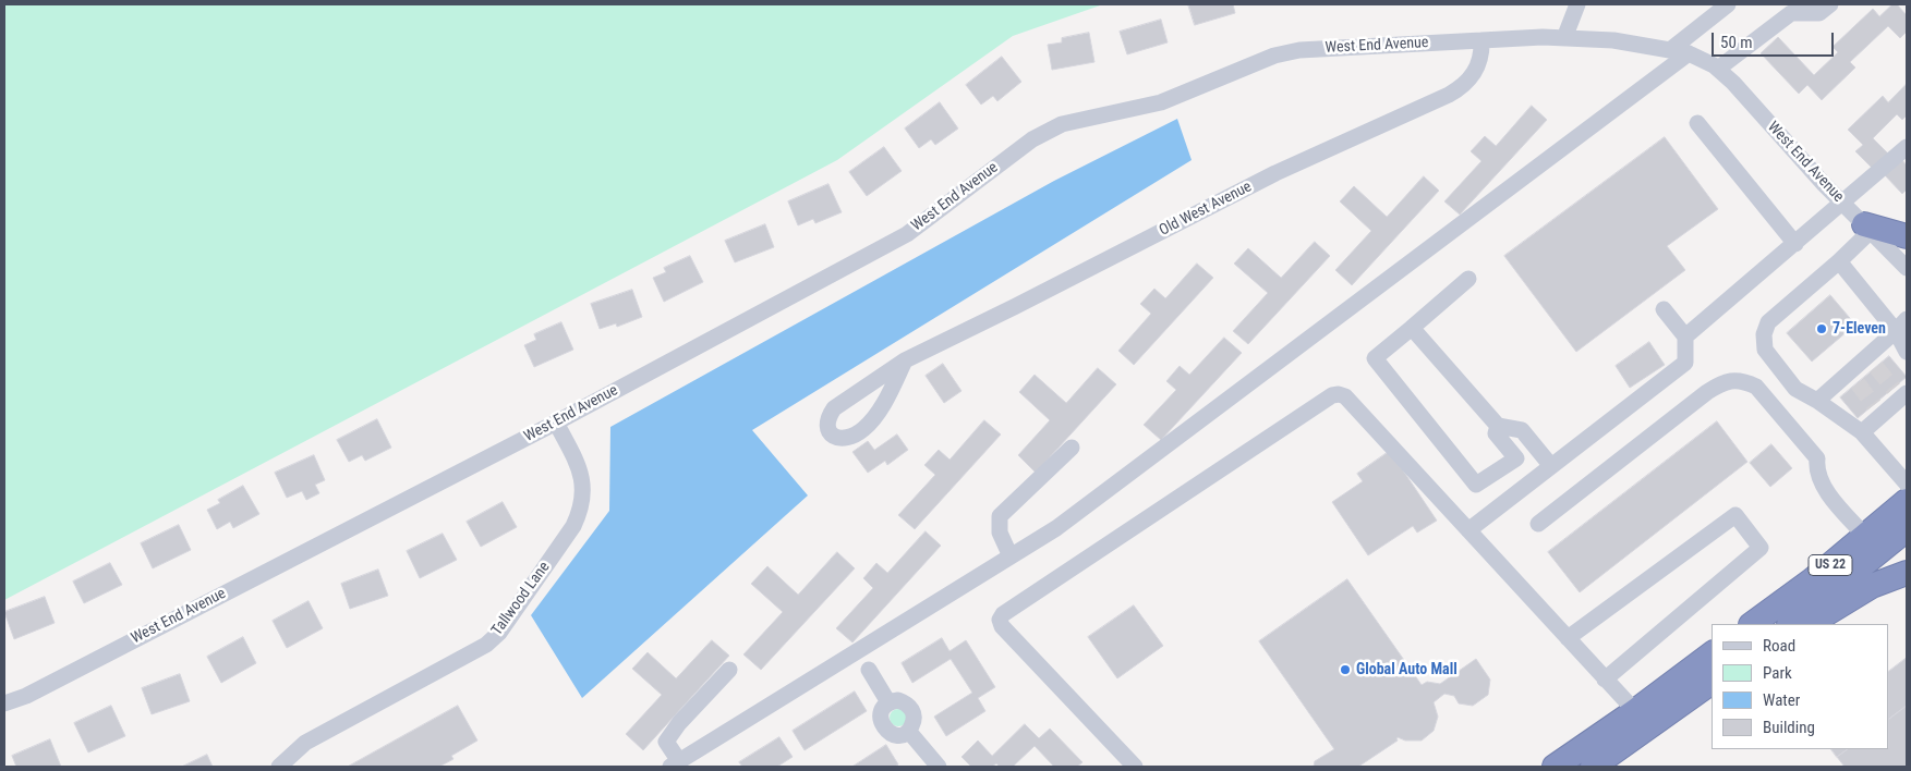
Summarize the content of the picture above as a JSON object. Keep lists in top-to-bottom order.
{
  "streets": {
    "highway": ["US 22"],
    "street": ["West End Avenue", "Old West Avenue", "Tallwood Lane"]
  },
  "crossings": [
    ["West End Avenue", "Old West Avenue"],
    ["West End Avenue", "Tallwood Lane"]
  ],
  "places": ["7-Eleven", "Global Auto Mall"],
  "legend": [
    "Road",
    "Park",
    "Water",
    "Building"
  ],
  "scale_bar": "50 m"
}
